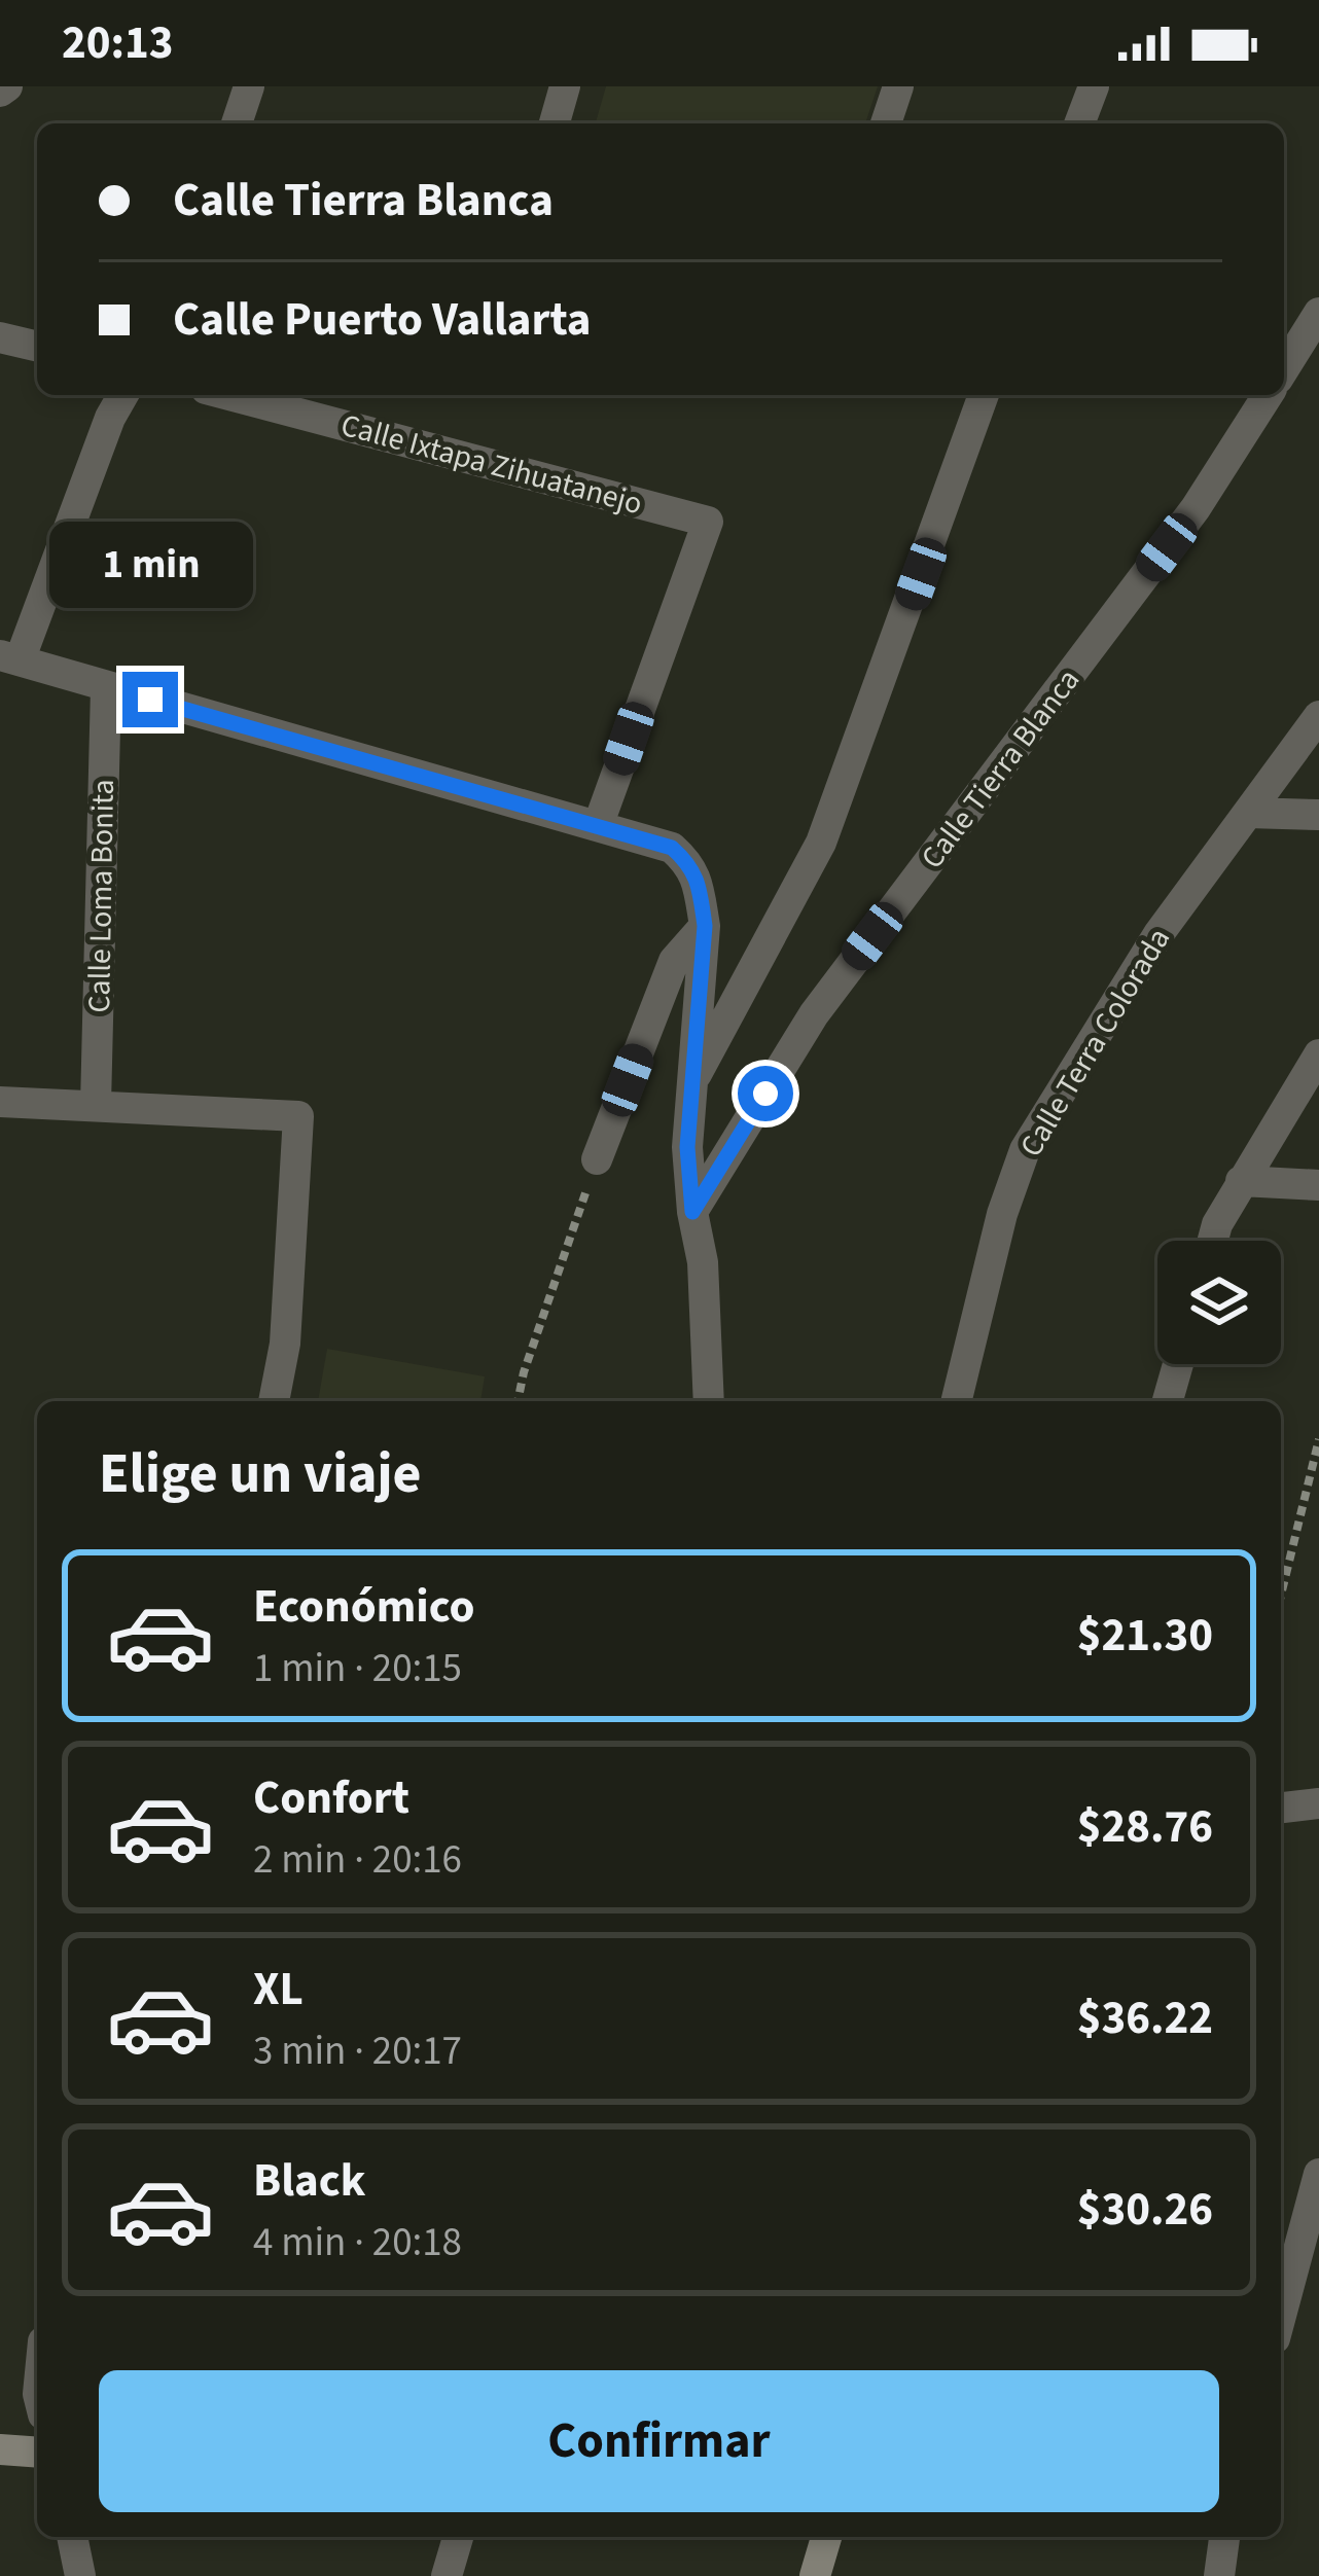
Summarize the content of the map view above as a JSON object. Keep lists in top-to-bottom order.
{
  "streets": {
    "street": [
      "Calle Ixtapa Zihuatanejo",
      "Calle Tierra Blanca",
      "Calle Loma Bonita",
      "Calle Terra Colorada"
    ]
  },
  "page": {
    "status": "20:13",
    "banner": ["Calle Tierra Blanca", "Calle Puerto Vallarta"],
    "bubble": "1 min",
    "heading": "Elige un viaje",
    "list": [
      {
        "name": "Económico",
        "note": "1 min · 20:15",
        "value": "$21.30"
      },
      {
        "name": "Confort",
        "note": "2 min · 20:16",
        "value": "$28.76"
      },
      {
        "name": "XL",
        "note": "3 min · 20:17",
        "value": "$36.22"
      },
      {
        "name": "Black",
        "note": "4 min · 20:18",
        "value": "$30.26"
      }
    ],
    "buttons": "Confirmar"
  }
}
